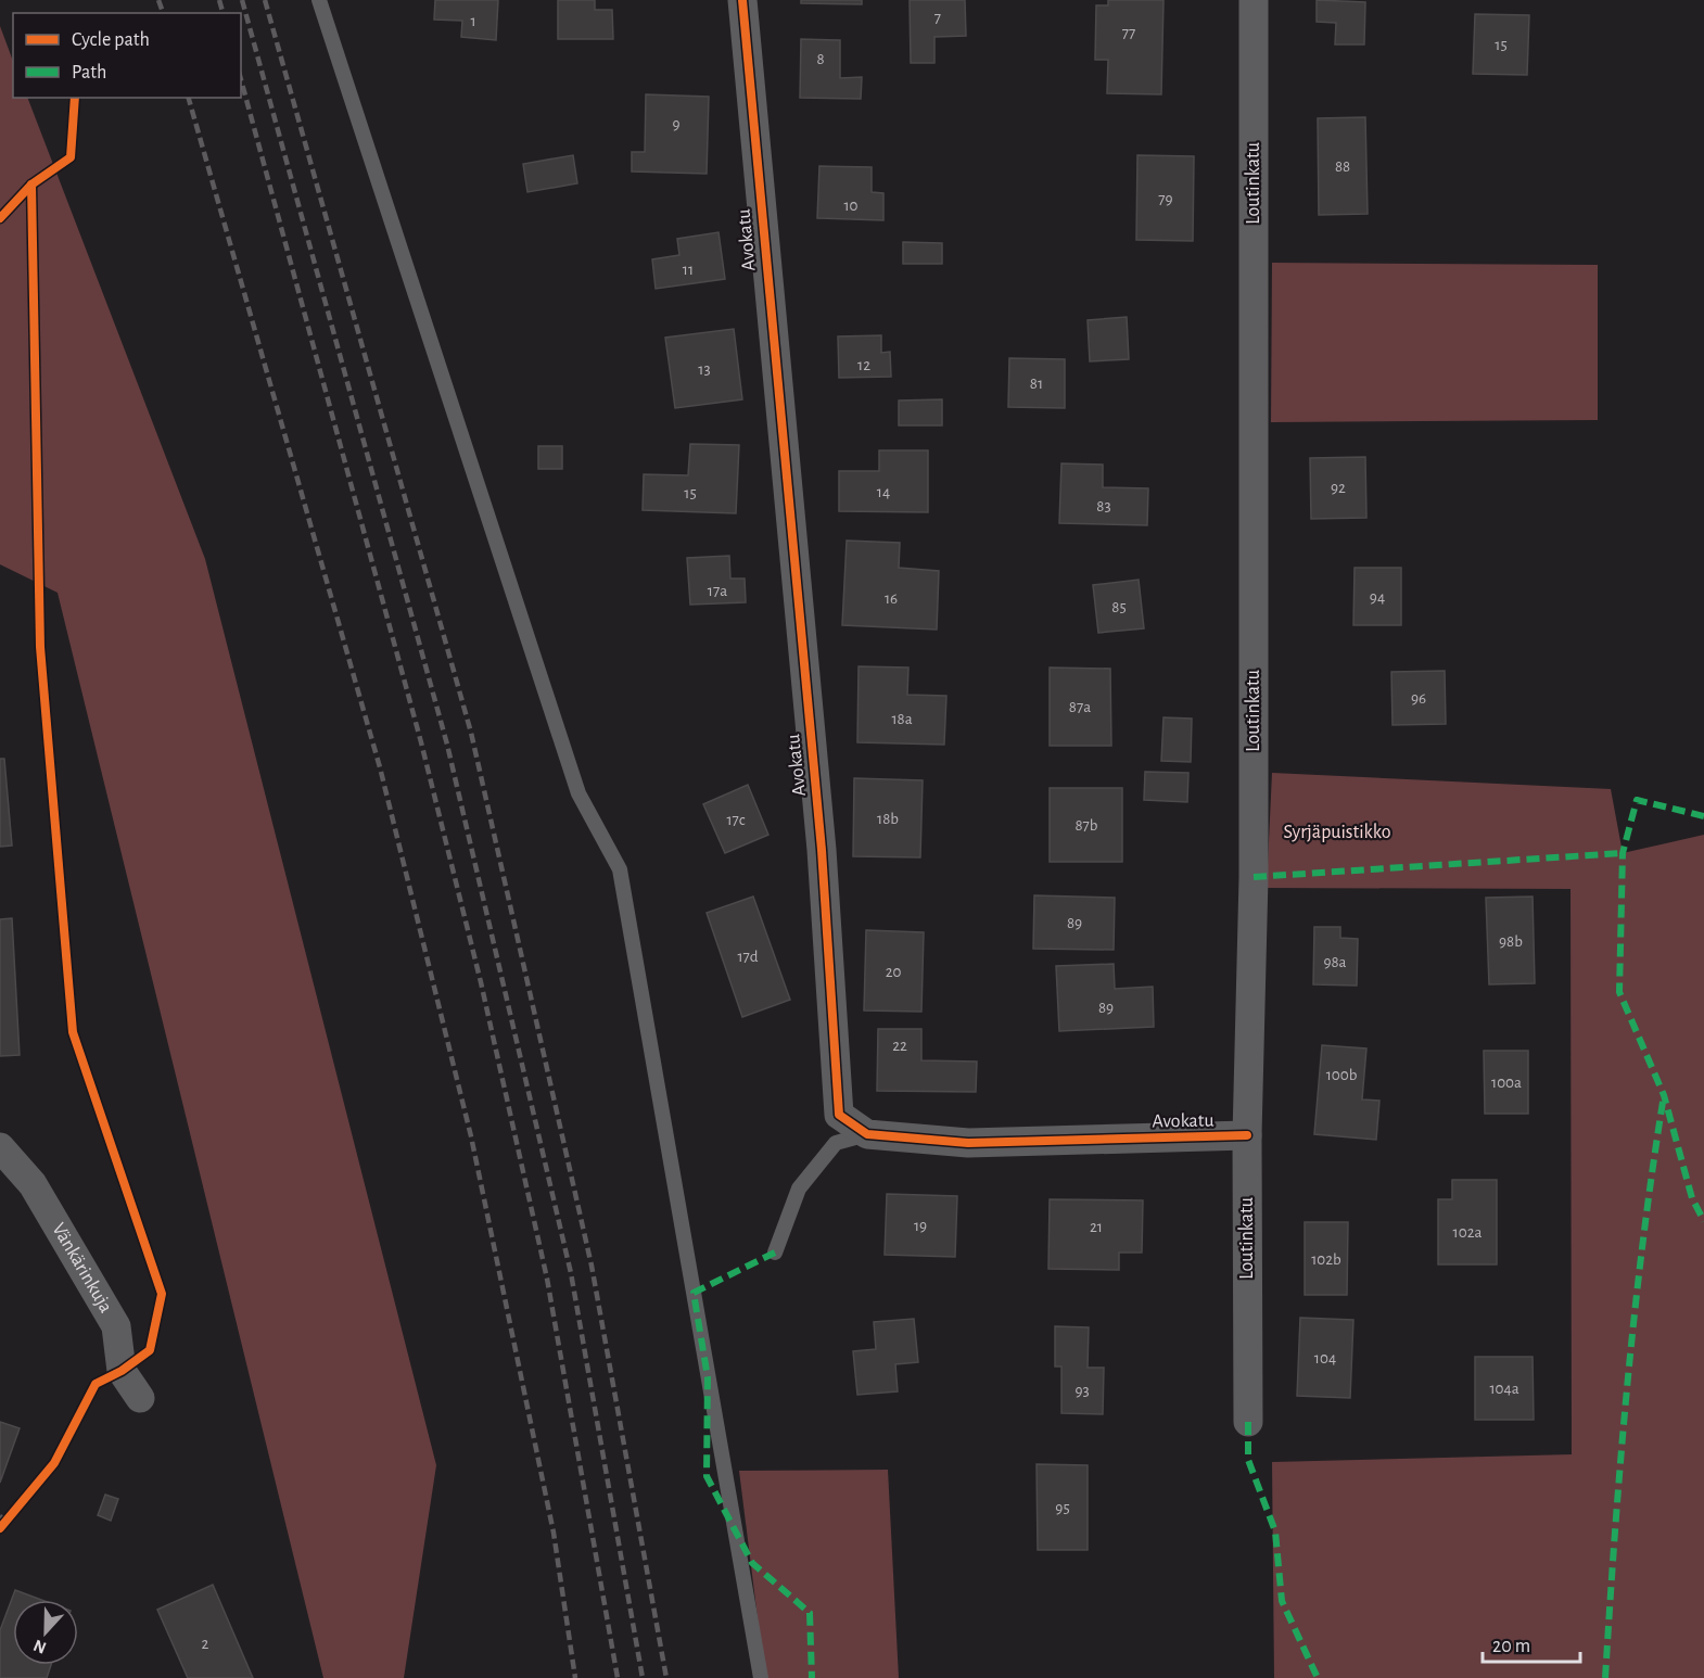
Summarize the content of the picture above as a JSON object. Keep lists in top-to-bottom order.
{
  "streets": {
    "street": ["Loutinkatu", "Avokatu", "Vänkärinkuja"]
  },
  "crossings": [
    ["Loutinkatu", "Avokatu"]
  ],
  "parks": ["Syrjäpuistikko"],
  "house_numbers": [
    "7",
    "1",
    "77",
    "15",
    "8",
    "9",
    "88",
    "79",
    "10",
    "11",
    "12",
    "13",
    "81",
    "92",
    "14",
    "15",
    "83",
    "17a",
    "94",
    "16",
    "85",
    "96",
    "87a",
    "18a",
    "18b",
    "17c",
    "87b",
    "89",
    "98b",
    "17d",
    "98a",
    "20",
    "89",
    "22",
    "100b",
    "100a",
    "19",
    "21",
    "102a",
    "102b",
    "104",
    "104a",
    "93",
    "95",
    "2"
  ],
  "legend": ["Cycle path", "Path"],
  "scale_bar": "20 m",
  "north": "bottom"
}
